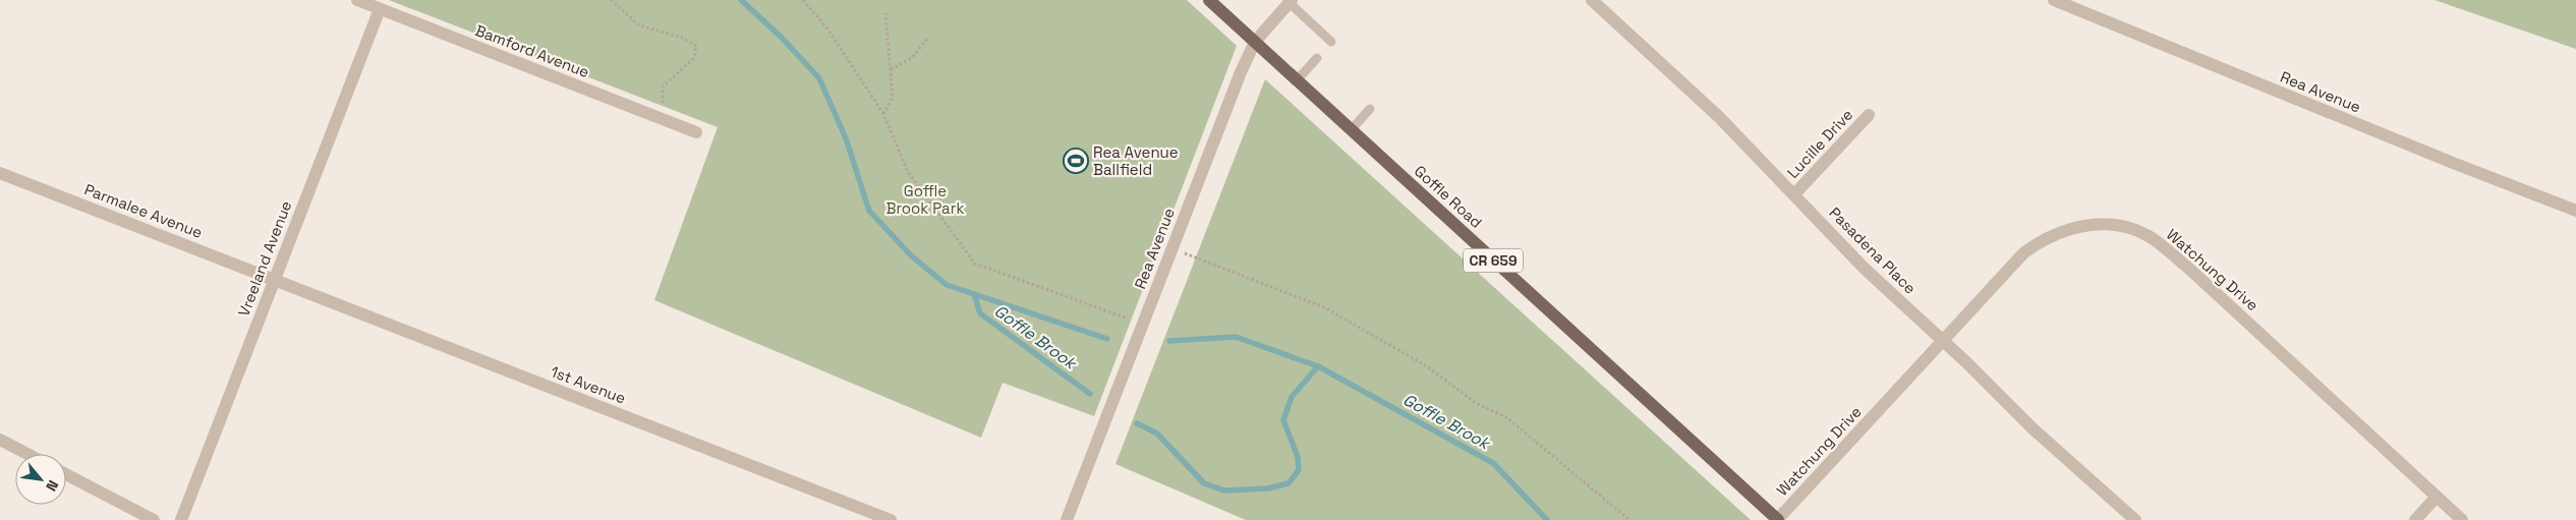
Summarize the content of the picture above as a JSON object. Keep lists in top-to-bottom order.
{
  "streets": {
    "main road": ["Goffle Road", "CR 659"],
    "street": [
      "Bamford Avenue",
      "Rea Avenue",
      "Lucille Drive",
      "Parmalee Avenue",
      "Pasadena Place",
      "Vreeland Avenue",
      "Watchung Drive",
      "1st Avenue"
    ]
  },
  "crossings": [
    ["Bamford Avenue", "Vreeland Avenue"],
    ["Rea Avenue", "Goffle Road"],
    ["Lucille Drive", "Pasadena Place"],
    ["Goffle Road", "Watchung Drive"],
    ["Parmalee Avenue", "Vreeland Avenue"],
    ["Parmalee Avenue", "1st Avenue"],
    ["Pasadena Place", "Watchung Drive"],
    ["Vreeland Avenue", "1st Avenue"]
  ],
  "water": ["Goffle Brook"],
  "parks": ["Goffle Brook Park"],
  "places": {
    "sports": ["Rea Avenue Ballfield"]
  },
  "north": "bottom right"
}
